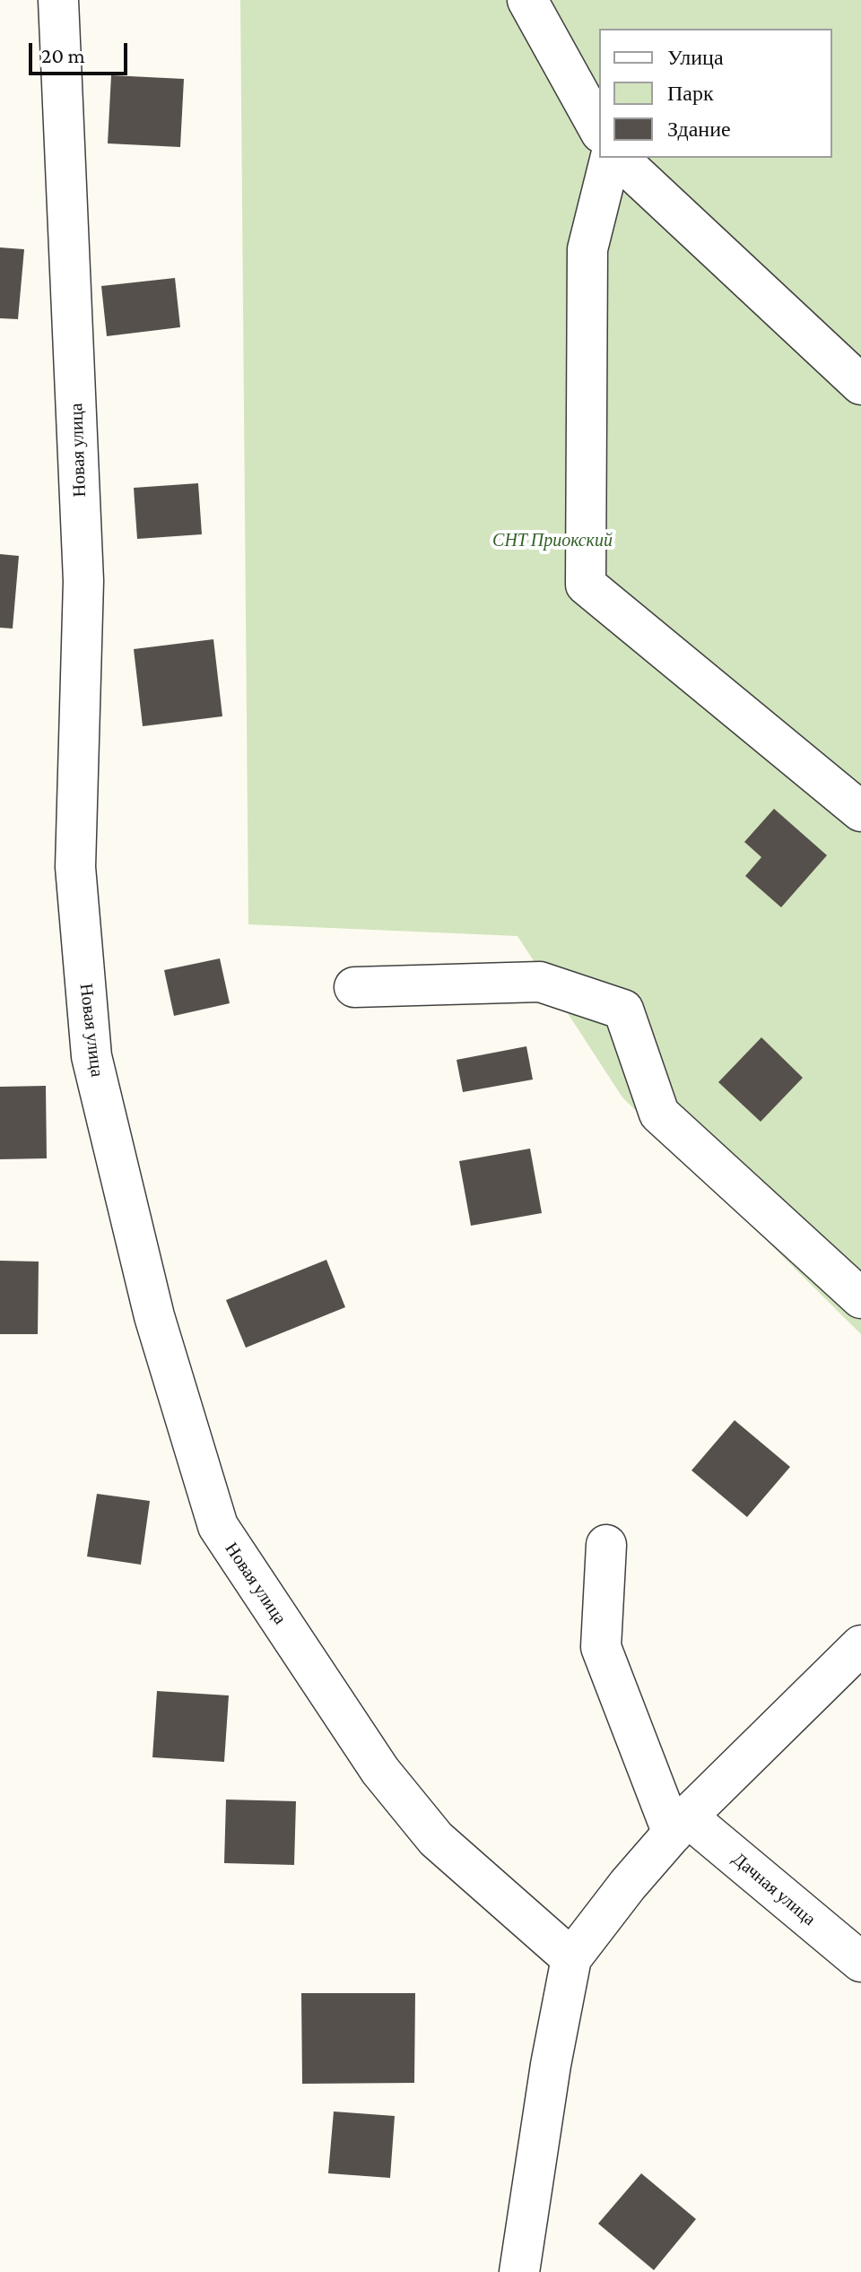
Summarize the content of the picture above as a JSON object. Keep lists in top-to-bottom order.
{
  "streets": {
    "street": ["Новая улица", "Дачная улица"]
  },
  "parks": ["СНТ Приокский"],
  "legend": ["Улица", "Парк", "Здание"],
  "scale_bar": "20 m"
}
